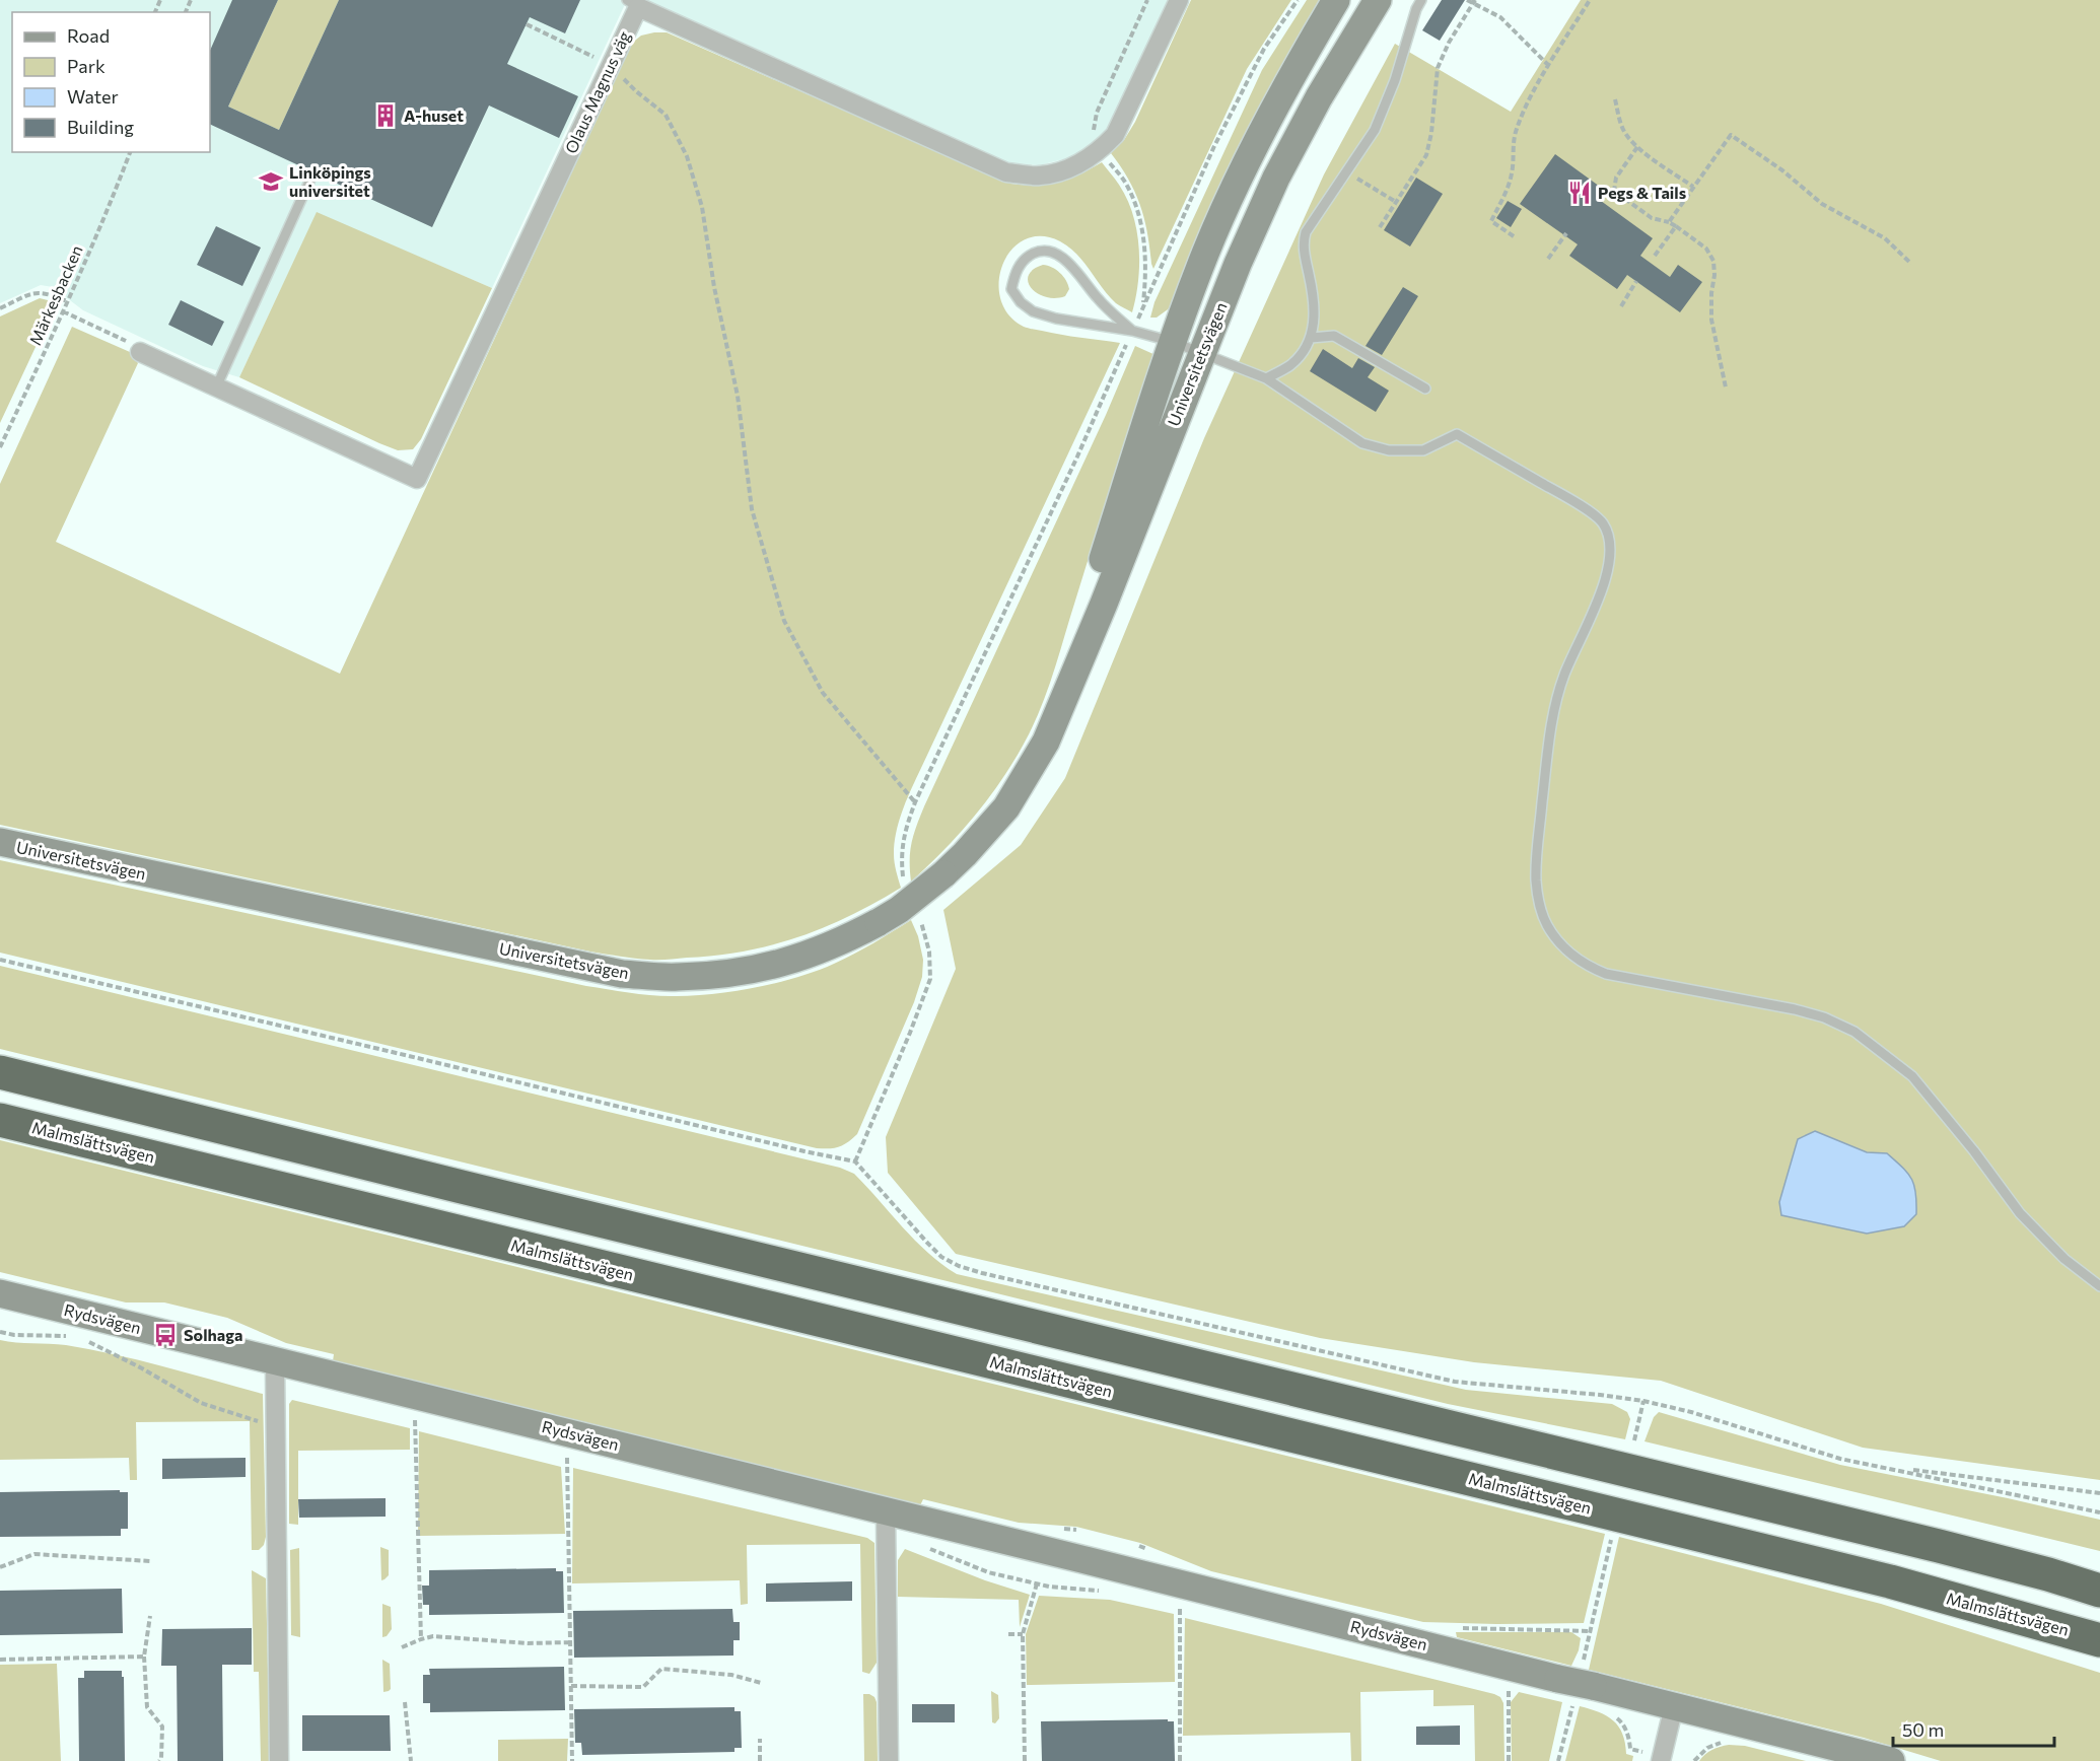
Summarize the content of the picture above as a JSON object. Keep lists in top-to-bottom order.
{
  "streets": {
    "highway": ["Malmslättsvägen"],
    "main road": ["Universitetsvägen", "Rydsvägen"],
    "street": ["Olaus Magnus väg"],
    "path": ["Märkesbacken"]
  },
  "places": {
    "building": ["A-huset"],
    "school or university": ["Linköpings universitet"],
    "restaurant": ["Pegs & Tails"],
    "bus stop": ["Solhaga"]
  },
  "legend": [
    "Road",
    "Park",
    "Water",
    "Building"
  ],
  "scale_bar": "50 m"
}
